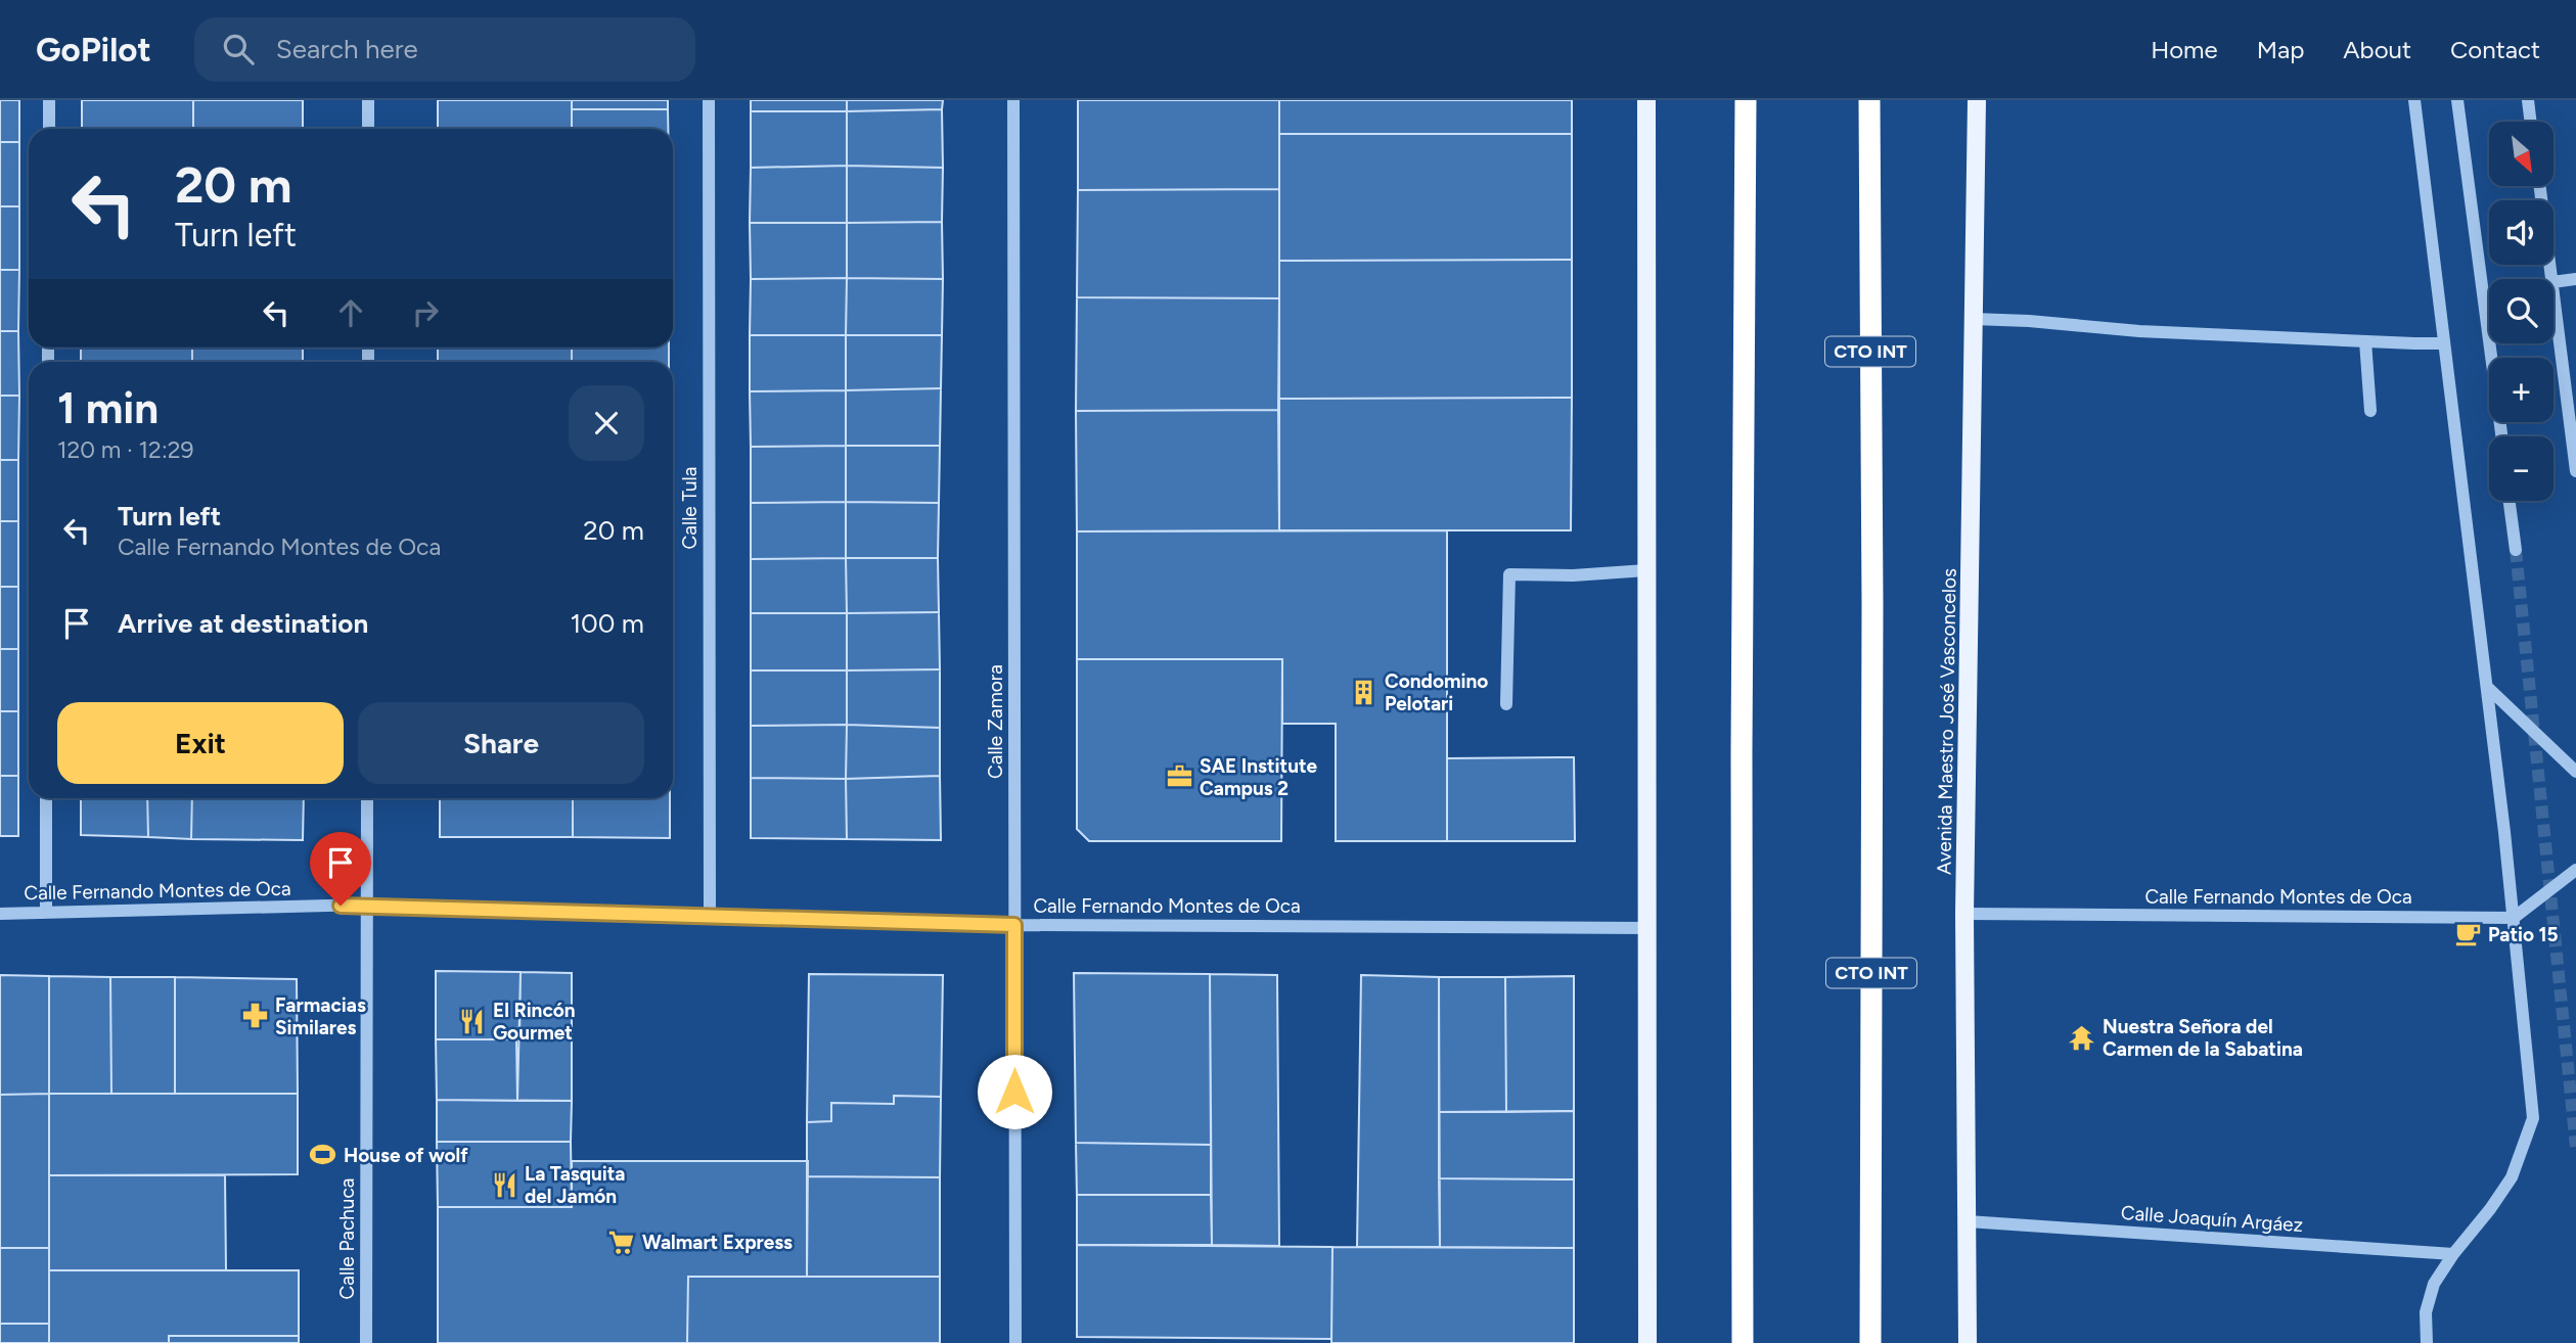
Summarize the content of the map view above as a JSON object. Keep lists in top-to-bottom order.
{
  "streets": {
    "highway": ["CTO INT"],
    "main road": ["Avenida Maestro José Vasconcelos"],
    "street": [
      "Calle Tula",
      "Calle Zamora",
      "Calle Fernando Montes de Oca",
      "Calle Joaquín Argáez",
      "Calle Pachuca"
    ]
  },
  "crossings": [
    ["Calle Tula", "Calle Fernando Montes de Oca"],
    ["Calle Zamora", "Calle Fernando Montes de Oca"],
    ["Avenida Maestro José Vasconcelos", "Calle Fernando Montes de Oca"],
    ["Avenida Maestro José Vasconcelos", "Calle Joaquín Argáez"],
    ["Calle Fernando Montes de Oca", "Calle Pachuca"]
  ],
  "places": {
    "building": ["Condomino Pelotari"],
    "office": ["SAE Institute Campus 2"],
    "cafe": ["Patio 15"],
    "pharmacy": ["Farmacias Similares"],
    "restaurant": ["El Rincón Gourmet", "La Tasquita del Jamón"],
    "temple": ["Nuestra Señora del Carmen de la Sabatina"],
    "sports": ["House of wolf"],
    "supermarket": ["Walmart Express"]
  },
  "north": "bottom right",
  "page": {
    "header": "GoPilot",
    "search": "Search here",
    "nav": [
      "Home",
      "Map",
      "About",
      "Contact"
    ],
    "map_buttons": ["+", "−"],
    "turn": ["20 m", "Turn left"],
    "heading": ["1 min", "120 m · 12:29"],
    "list": [
      {
        "name": "Turn left",
        "note": "Calle Fernando Montes de Oca",
        "value": "20 m"
      },
      {
        "name": "Arrive at destination",
        "value": "100 m"
      }
    ],
    "buttons": ["Exit", "Share"]
  }
}
